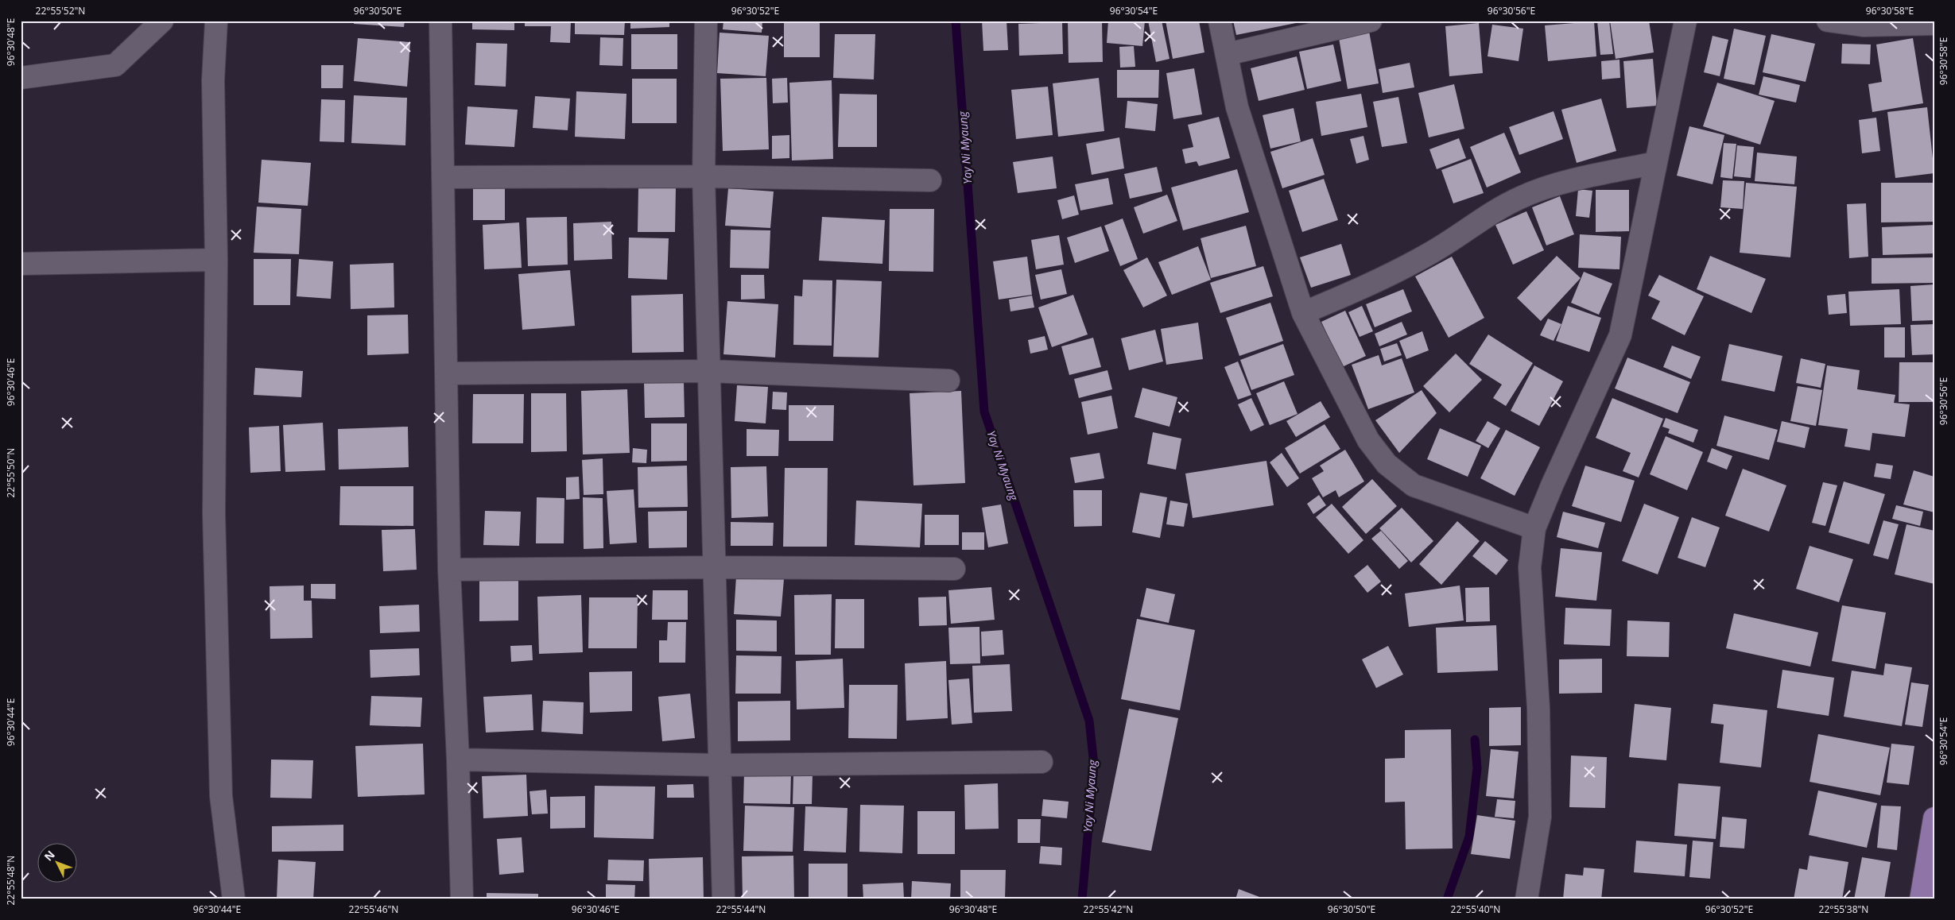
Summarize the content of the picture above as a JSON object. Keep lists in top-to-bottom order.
{
  "water": ["Yay Ni Myaung"],
  "north": "top left",
  "coordinates": [
    "22°55'52\"N",
    "96°30'50\"E",
    "96°30'52\"E",
    "96°30'54\"E",
    "96°30'56\"E",
    "96°30'58\"E",
    "96°30'48\"E",
    "96°30'46\"E",
    "22°55'50\"N",
    "96°30'44\"E",
    "22°55'48\"N",
    "22°55'46\"N",
    "22°55'44\"N",
    "22°55'42\"N",
    "22°55'40\"N",
    "22°55'38\"N"
  ]
}
